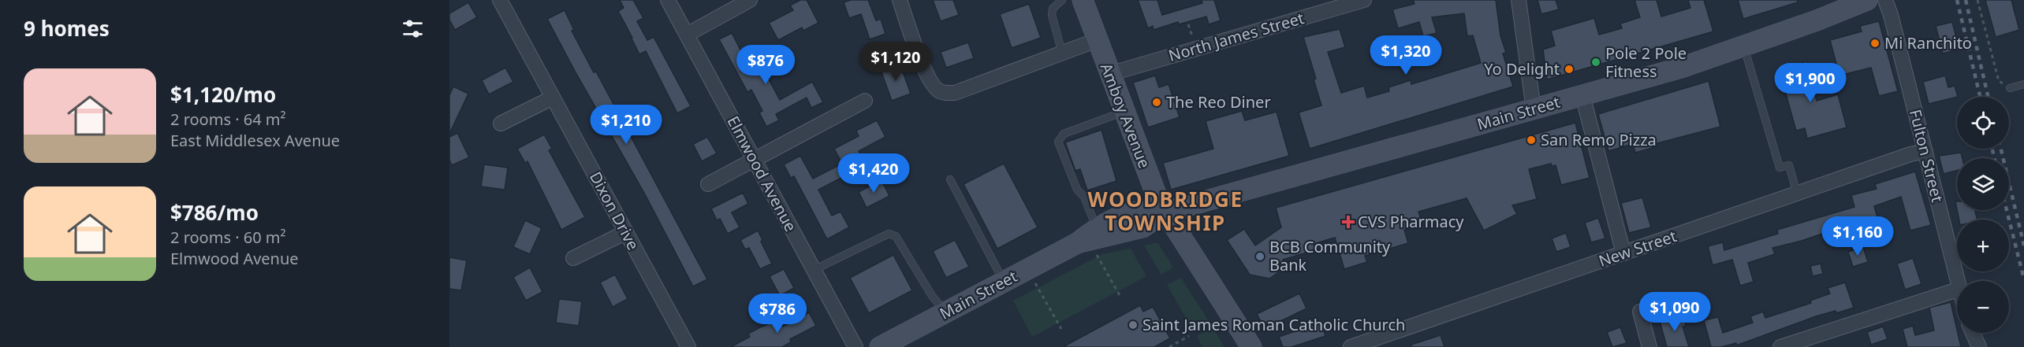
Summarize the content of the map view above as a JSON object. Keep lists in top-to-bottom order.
{
  "streets": {
    "main road": ["Main Street", "Amboy Avenue"],
    "street": [
      "North James Street",
      "Fulton Street",
      "Elmwood Avenue",
      "Dixon Drive",
      "New Street"
    ]
  },
  "crossings": [
    ["North James Street", "Amboy Avenue"],
    ["Main Street", "Amboy Avenue"],
    ["Fulton Street", "New Street"]
  ],
  "districts": ["WOODBRIDGE TOWNSHIP"],
  "places": {
    "other": [
      "Mi Ranchito",
      "Pole 2 Pole Fitness",
      "Yo Delight",
      "The Reo Diner",
      "San Remo Pizza",
      "BCB Community Bank",
      "Saint James Roman Catholic Church"
    ],
    "health": ["CVS Pharmacy"]
  },
  "page": {
    "heading": "9 homes",
    "price": [
      "$1,320",
      "$1,120",
      "$876",
      "$1,900",
      "$1,210",
      "$1,420",
      "$1,160",
      "$1,090",
      "$786"
    ],
    "list": [
      {
        "name": "$1,120/mo",
        "note": "2 rooms · 64 m² · East Middlesex Avenue"
      },
      {
        "name": "$786/mo",
        "note": "2 rooms · 60 m² · Elmwood Avenue"
      }
    ],
    "map_buttons": ["+", "−"]
  }
}
